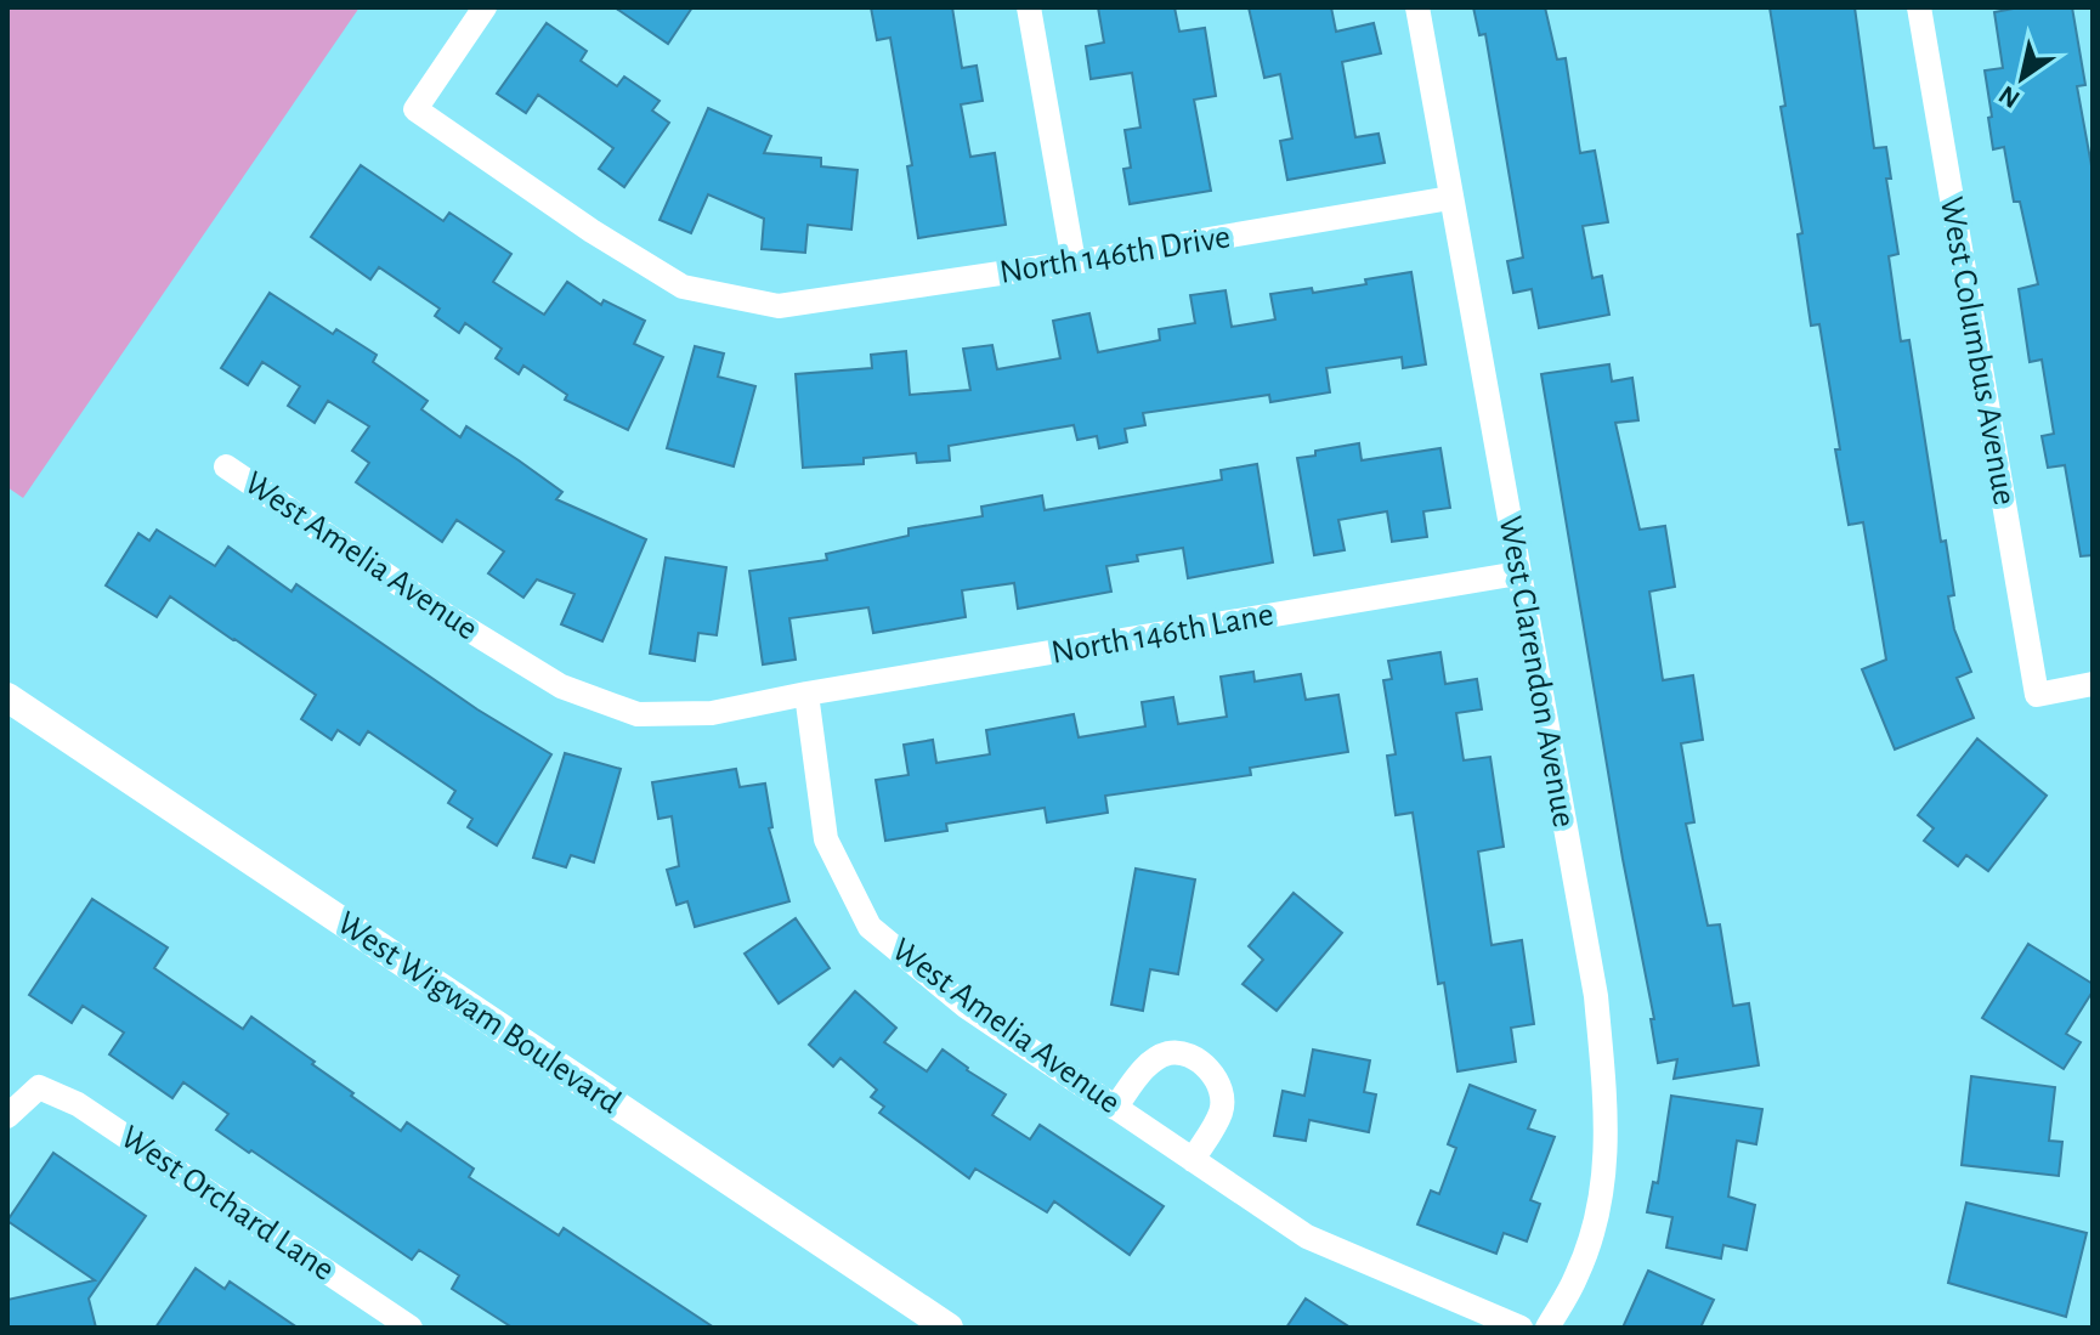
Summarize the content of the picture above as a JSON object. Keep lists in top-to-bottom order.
{
  "streets": {
    "street": [
      "North 146th Drive",
      "West Columbus Avenue",
      "West Amelia Avenue",
      "North 146th Lane",
      "West Clarendon Avenue",
      "West Wigwam Boulevard",
      "West Orchard Lane"
    ]
  },
  "crossings": [
    ["North 146th Drive", "West Clarendon Avenue"],
    ["West Amelia Avenue", "North 146th Lane"],
    ["North 146th Lane", "West Clarendon Avenue"]
  ],
  "north": "bottom left"
}
